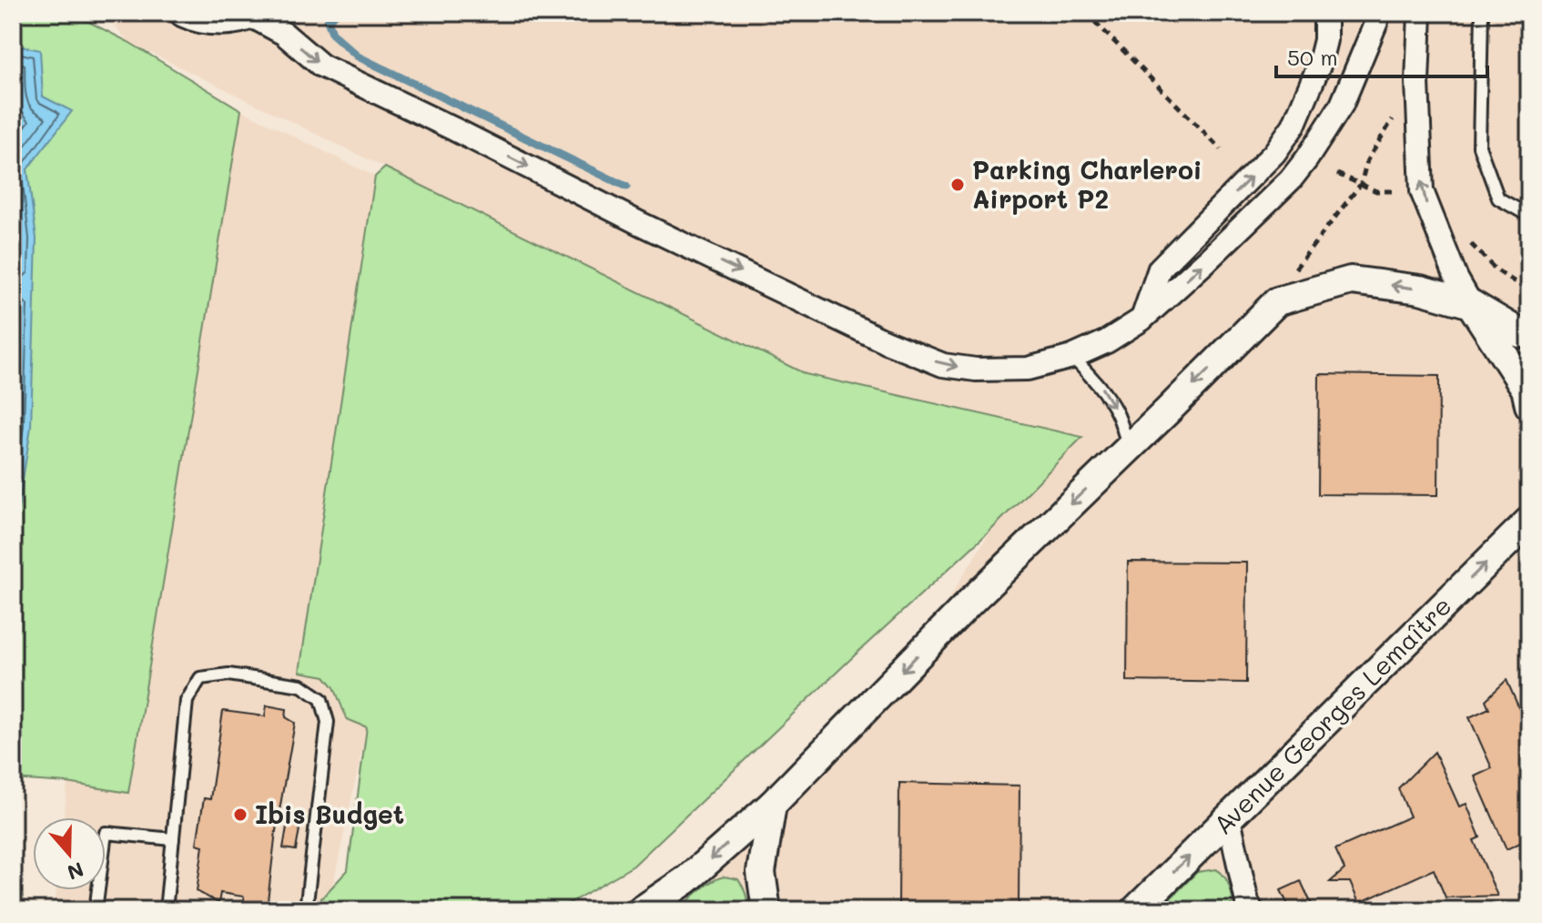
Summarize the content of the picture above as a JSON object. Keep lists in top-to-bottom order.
{
  "streets": {
    "street": ["Avenue Georges Lemaître"]
  },
  "one_way": ["Avenue Georges Lemaître"],
  "places": ["Parking Charleroi Airport P2", "Ibis Budget"],
  "scale_bar": "50 m",
  "north": "bottom"
}
